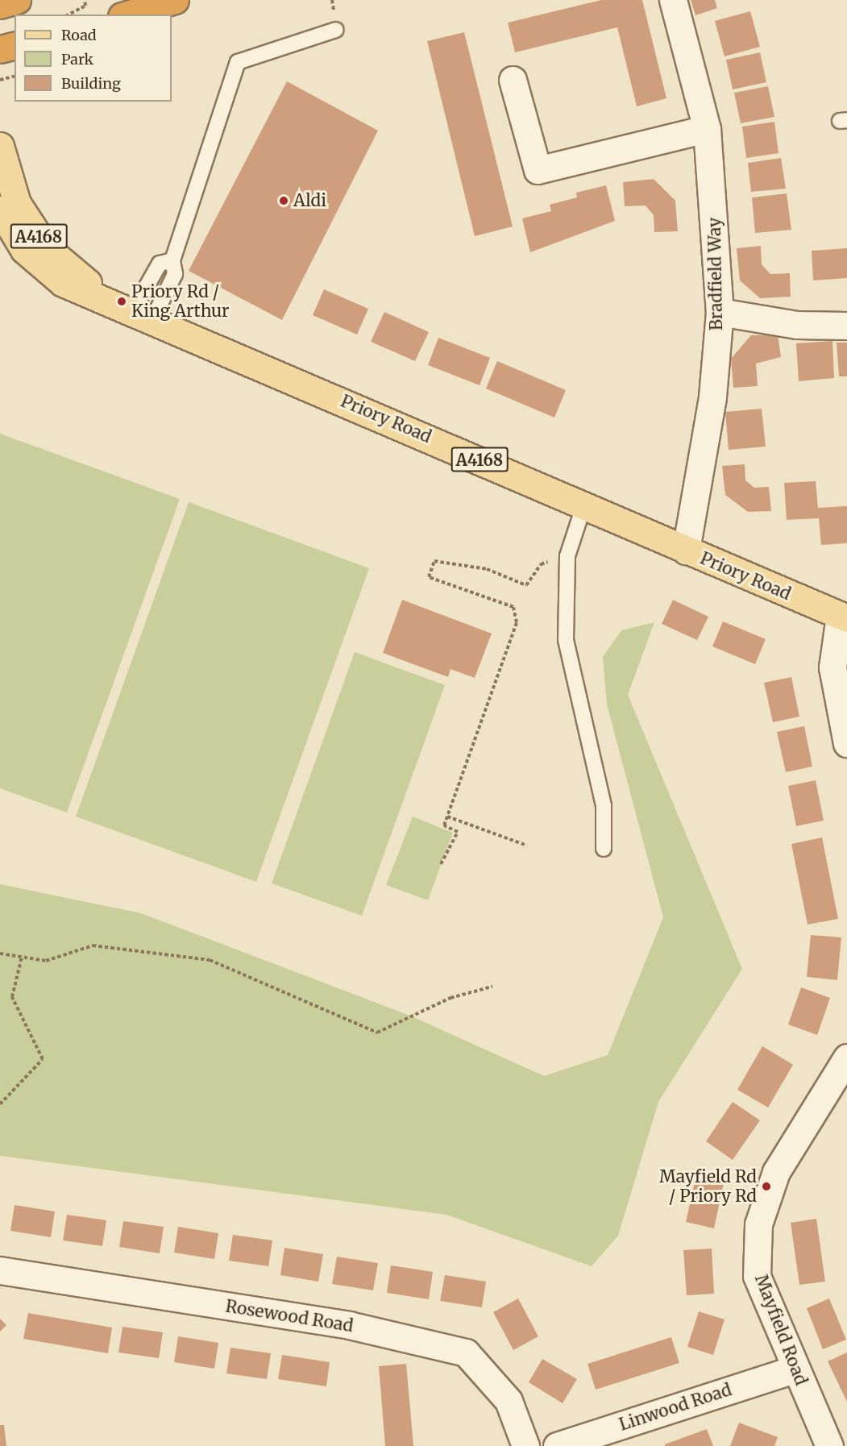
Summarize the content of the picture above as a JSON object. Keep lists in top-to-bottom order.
{
  "streets": {
    "main road": ["A4168", "Priory Road"],
    "street": [
      "Bradfield Way",
      "Rosewood Road",
      "Mayfield Road",
      "Linwood Road"
    ]
  },
  "crossings": [
    ["Bradfield Way", "Priory Road"],
    ["Mayfield Road", "Linwood Road"]
  ],
  "places": ["Aldi", "Priory Rd / King Arthur", "Mayfield Rd / Priory Rd"],
  "legend": ["Road", "Park", "Building"]
}
